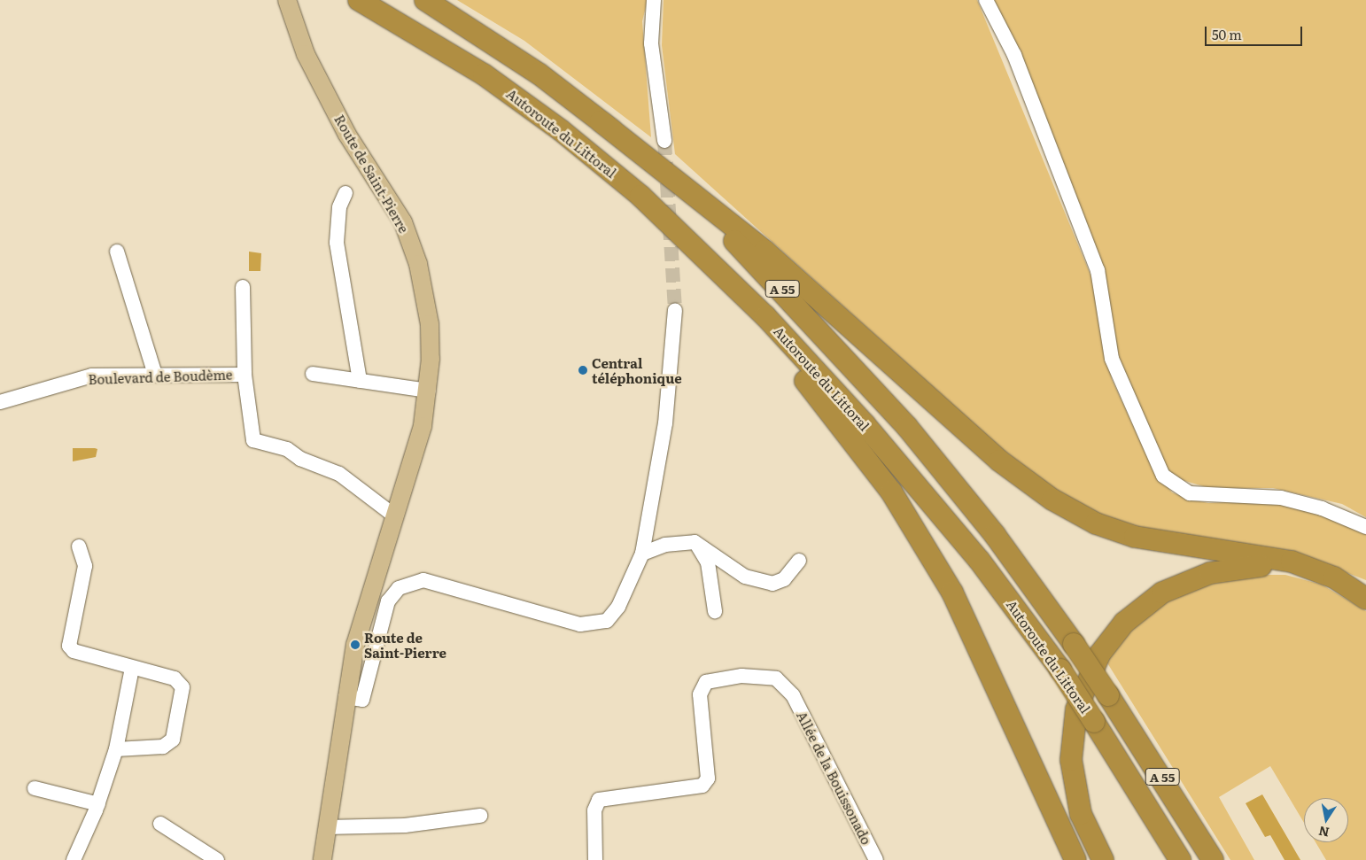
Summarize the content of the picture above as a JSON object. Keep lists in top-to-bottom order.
{
  "streets": {
    "highway": ["Autoroute du Littoral", "A 55"],
    "main road": ["Route de Saint-Pierre"],
    "street": ["Boulevard de Boudème", "Allée de la Bouissonado"]
  },
  "places": ["Central téléphonique", "Route de Saint-Pierre"],
  "scale_bar": "50 m",
  "north": "bottom"
}
